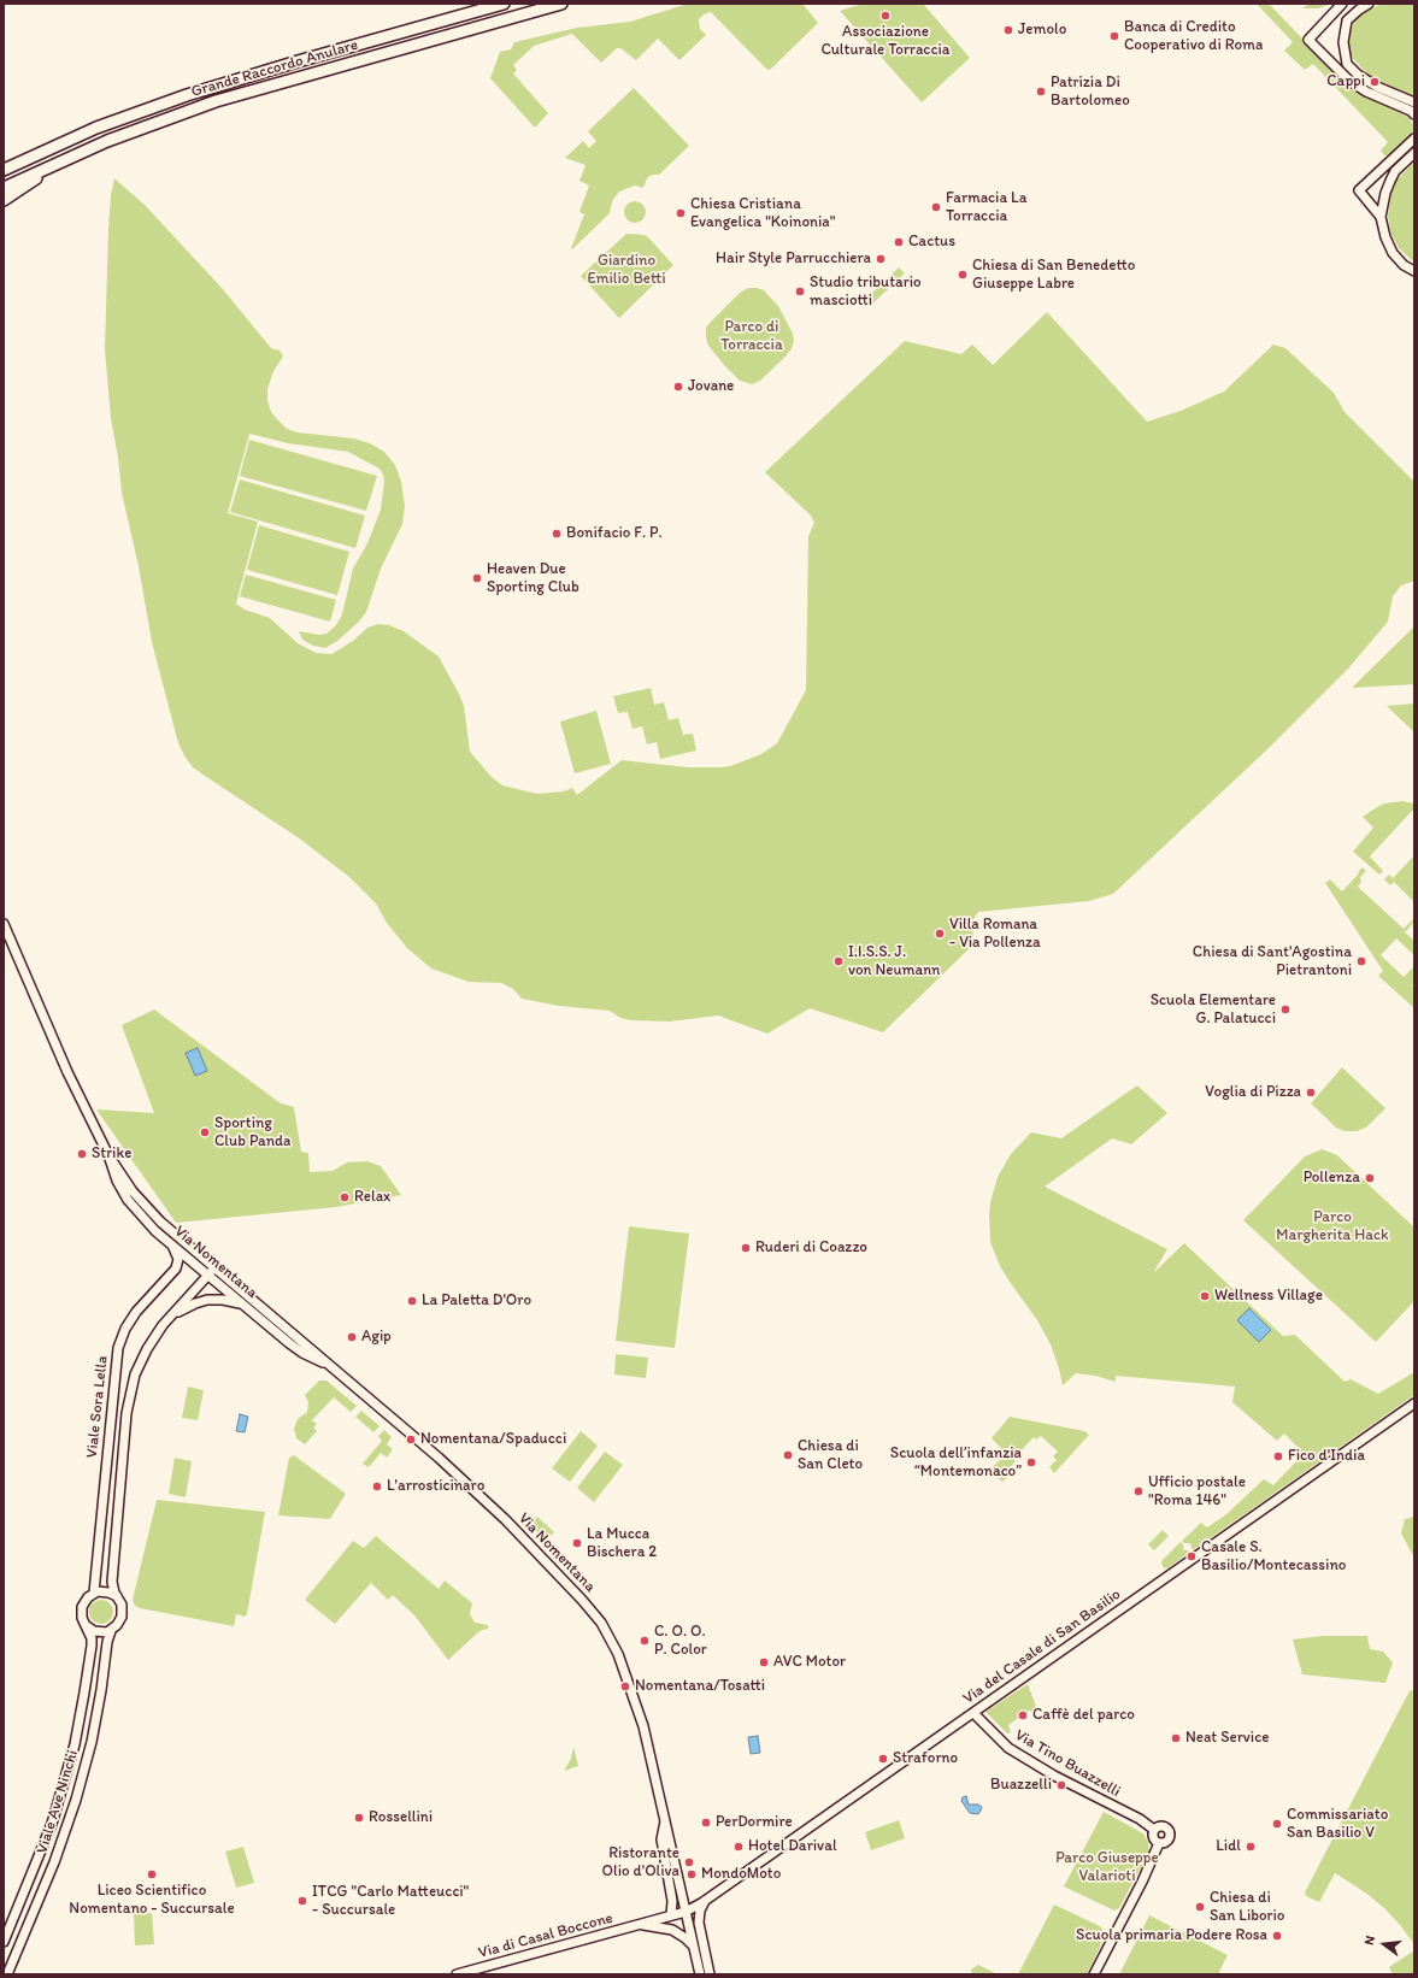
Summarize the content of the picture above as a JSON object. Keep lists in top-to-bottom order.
{
  "streets": {
    "highway": ["Grande Raccordo Anulare"],
    "main road": [
      "Via Nomentana",
      "Viale Sora Lella",
      "Via del Casale di San Basilio",
      "Via Tino Buazzelli",
      "Viale Ave Ninchi",
      "Via di Casal Boccone"
    ]
  },
  "crossings": [
    ["Via Nomentana", "Viale Sora Lella"],
    ["Via Nomentana", "Via del Casale di San Basilio"],
    ["Via Nomentana", "Via di Casal Boccone"],
    ["Viale Sora Lella", "Viale Ave Ninchi"],
    ["Via del Casale di San Basilio", "Via Tino Buazzelli"],
    ["Via del Casale di San Basilio", "Via di Casal Boccone"]
  ],
  "parks": [
    "Giardino Emilio Betti",
    "Parco di Torraccia",
    "Parco Margherita Hack",
    "Parco Giuseppe Valarioti"
  ],
  "places": [
    "Associazione Culturale Torraccia",
    "Jemolo",
    "Banca di Credito Cooperativo di Roma",
    "Cappi",
    "Patrizia Di Bartolomeo",
    "Farmacia La Torraccia",
    "Chiesa Cristiana Evangelica \"Koinonia\"",
    "Cactus",
    "Hair Style Parrucchiera",
    "Chiesa di San Benedetto Giuseppe Labre",
    "Studio tributario masciotti",
    "Jovane",
    "Bonifacio F. P.",
    "Heaven Due Sporting Club",
    "Villa Romana - Via Pollenza",
    "I.I.S.S. J. von Neumann",
    "Chiesa di Sant'Agostina Pietrantoni",
    "Scuola Elementare G. Palatucci",
    "Voglia di Pizza",
    "Sporting Club Panda",
    "Strike",
    "Pollenza",
    "Relax",
    "Ruderi di Coazzo",
    "Wellness Village",
    "La Paletta D'Oro",
    "Agip",
    "Nomentana/Spaducci",
    "Chiesa di San Cleto",
    "Fico d'India",
    "Scuola dell’infanzia “Montemonaco”",
    "L'arrosticinaro",
    "Ufficio postale \"Roma 146\"",
    "La Mucca Bischera 2",
    "Casale S. Basilio/Montecassino",
    "C. O. O. P. Color",
    "AVC Motor",
    "Nomentana/Tosatti",
    "Caffè del parco",
    "Neat Service",
    "Straforno",
    "Buazzelli",
    "Rossellini",
    "PerDormire",
    "Commissariato San Basilio V",
    "Hotel Darival",
    "Lidl",
    "Ristorante Olio d'Oliva",
    "Liceo Scientifico Nomentano - Succursale",
    "MondoMoto",
    "ITCG \"Carlo Matteucci\" - Succursale",
    "Chiesa di San Liborio",
    "Scuola primaria Podere Rosa"
  ],
  "north": "left"
}
